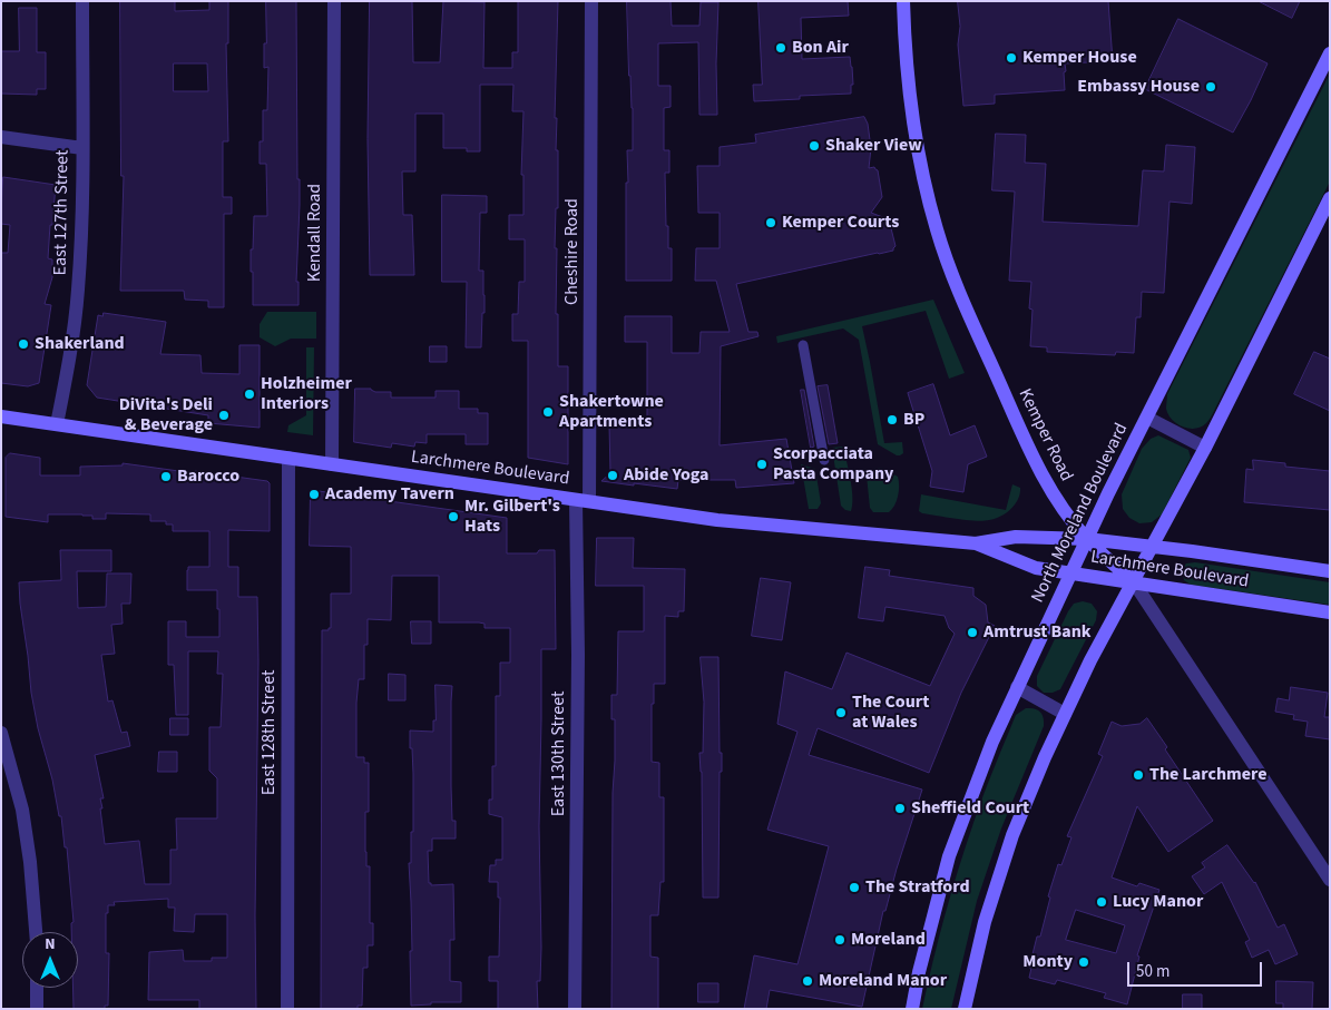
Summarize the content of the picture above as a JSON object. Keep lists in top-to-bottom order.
{
  "streets": {
    "main road": ["Kemper Road", "Larchmere Boulevard", "North Moreland Boulevard"],
    "street": [
      "East 127th Street",
      "Kendall Road",
      "Cheshire Road",
      "East 128th Street",
      "East 130th Street"
    ]
  },
  "crossings": [
    ["East 127th Street", "Larchmere Boulevard"],
    ["Kendall Road", "Larchmere Boulevard"],
    ["Cheshire Road", "Larchmere Boulevard"],
    ["Cheshire Road", "East 130th Street"],
    ["Kemper Road", "Larchmere Boulevard"],
    ["Kemper Road", "North Moreland Boulevard"],
    ["Larchmere Boulevard", "North Moreland Boulevard"],
    ["Larchmere Boulevard", "East 128th Street"],
    ["Larchmere Boulevard", "East 130th Street"]
  ],
  "places": [
    "Bon Air",
    "Kemper House",
    "Embassy House",
    "Shaker View",
    "Kemper Courts",
    "Shakerland",
    "Holzheimer Interiors",
    "Shakertowne Apartments",
    "DiVita's Deli & Beverage",
    "BP",
    "Scorpacciata Pasta Company",
    "Abide Yoga",
    "Barocco",
    "Academy Tavern",
    "Mr. Gilbert's Hats",
    "Amtrust Bank",
    "The Court at Wales",
    "The Larchmere",
    "Sheffield Court",
    "The Stratford",
    "Lucy Manor",
    "Moreland",
    "Monty",
    "Moreland Manor"
  ],
  "scale_bar": "50 m",
  "north": "top"
}
